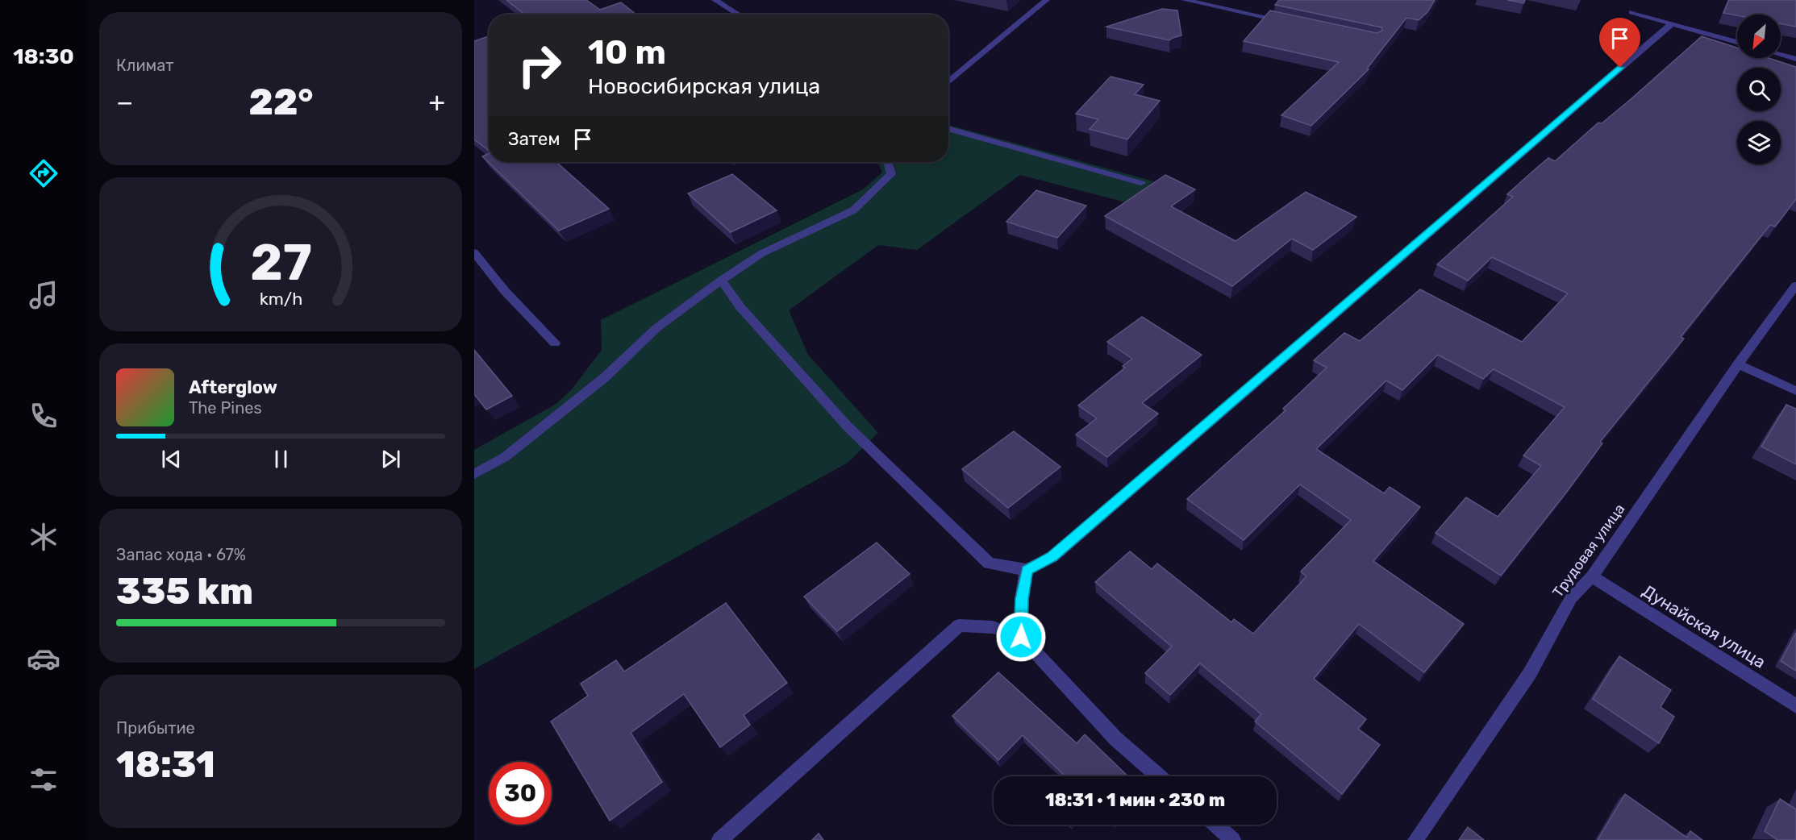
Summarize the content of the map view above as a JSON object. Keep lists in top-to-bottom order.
{
  "streets": {
    "street": ["Трудовая улица", "Дунайская улица"]
  },
  "crossings": [
    ["Трудовая улица", "Дунайская улица"]
  ],
  "north": "bottom left",
  "page": {
    "tabs": "18:30",
    "tile": [
      "Климат",
      ["Запас хода · 67%", "335 km"],
      ["Прибытие", "18:31"]
    ],
    "turn": ["10 m", "Новосибирская улица"],
    "heat": ["−", "22°", "+"],
    "then": "Затем",
    "song": ["Afterglow", "The Pines"],
    "limit": "30",
    "trip": "18:31 · 1 мин · 230 m",
    "gauge": ["27", "km/h"]
  }
}
